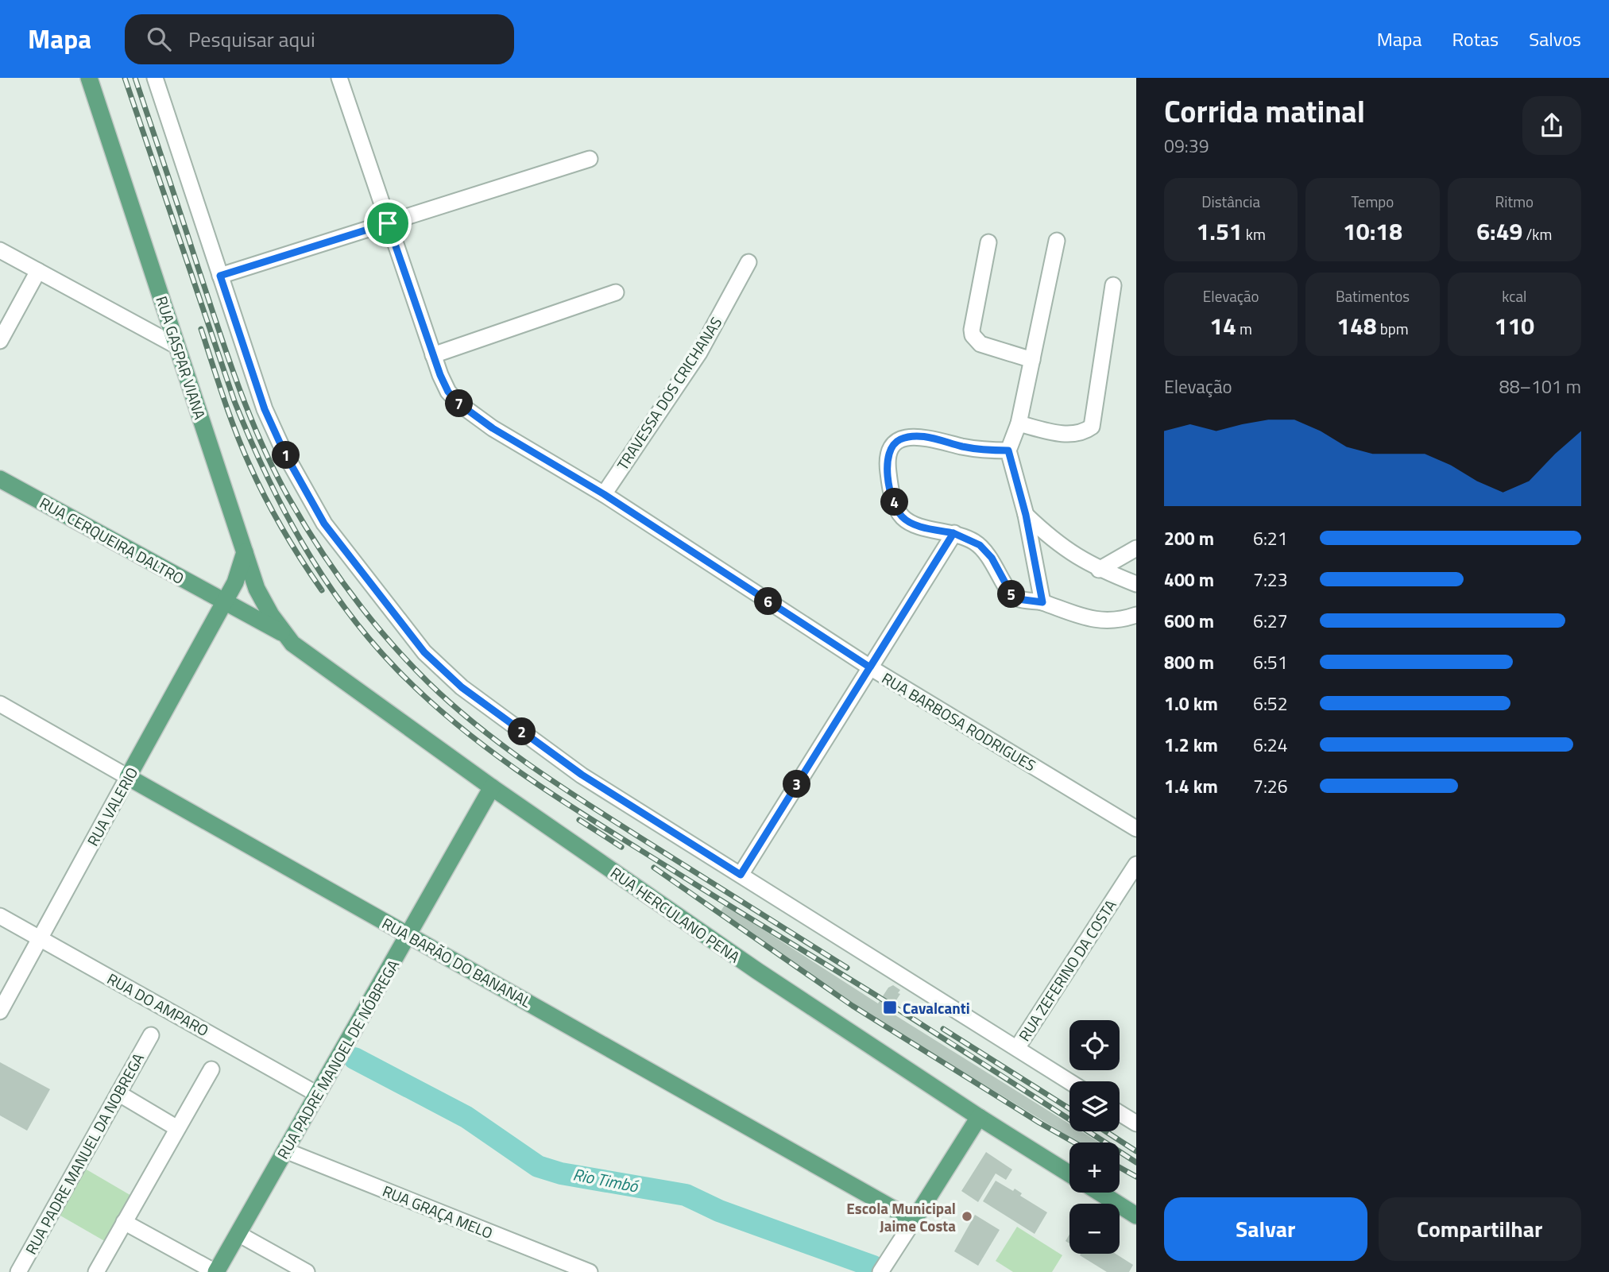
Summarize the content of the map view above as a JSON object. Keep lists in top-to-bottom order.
{
  "streets": {
    "main road": [
      "RUA GASPAR VIANA",
      "RUA CERQUEIRA DALTRO",
      "RUA VALERIO",
      "RUA HERCULANO PENA",
      "RUA BARÃO DO BANANAL",
      "RUA PADRE MANOEL DE NÓBREGA"
    ],
    "street": [
      "TRAVESSA DOS CRICHANAS",
      "RUA BARBOSA RODRIGUES",
      "RUA ZEFERINO DA COSTA",
      "RUA DO AMPARO",
      "RUA PADRE MANUEL DA NOBREGA",
      "RUA GRAÇA MELO"
    ]
  },
  "crossings": [
    ["RUA GASPAR VIANA", "RUA CERQUEIRA DALTRO"],
    ["RUA GASPAR VIANA", "RUA HERCULANO PENA"],
    ["TRAVESSA DOS CRICHANAS", "RUA BARBOSA RODRIGUES"],
    ["RUA CERQUEIRA DALTRO", "RUA VALERIO"],
    ["RUA CERQUEIRA DALTRO", "RUA HERCULANO PENA"],
    ["RUA VALERIO", "RUA BARÃO DO BANANAL"],
    ["RUA VALERIO", "RUA DO AMPARO"],
    ["RUA HERCULANO PENA", "RUA PADRE MANOEL DE NÓBREGA"],
    ["RUA BARÃO DO BANANAL", "RUA PADRE MANOEL DE NÓBREGA"],
    ["RUA DO AMPARO", "RUA PADRE MANOEL DE NÓBREGA"],
    ["RUA PADRE MANOEL DE NÓBREGA", "RUA GRAÇA MELO"]
  ],
  "water": ["Rio Timbó"],
  "places": {
    "transit": ["Cavalcanti"],
    "other": ["Escola Municipal Jaime Costa"]
  },
  "page": {
    "header": "Mapa",
    "search": "Pesquisar aqui",
    "nav": ["Mapa", "Rotas", "Salvos"],
    "heading": ["Corrida matinal", "09:39"],
    "stats": [
      ["Distância", "1.51 km"],
      ["Tempo", "10:18"],
      ["Ritmo", "6:49 /km"],
      ["Elevação", "14 m"],
      ["Batimentos", "148 bpm"],
      ["kcal", "110"]
    ],
    "chart": ["Elevação", "88–101 m"],
    "pins": [
      "7",
      "1",
      "4",
      "5",
      "6",
      "2",
      "3"
    ],
    "list": [
      {
        "name": "200 m",
        "note": "6:21"
      },
      {
        "name": "400 m",
        "note": "7:23"
      },
      {
        "name": "600 m",
        "note": "6:27"
      },
      {
        "name": "800 m",
        "note": "6:51"
      },
      {
        "name": "1.0 km",
        "note": "6:52"
      },
      {
        "name": "1.2 km",
        "note": "6:24"
      },
      {
        "name": "1.4 km",
        "note": "7:26"
      }
    ],
    "map_buttons": ["+", "−"],
    "buttons": ["Salvar", "Compartilhar"]
  }
}
